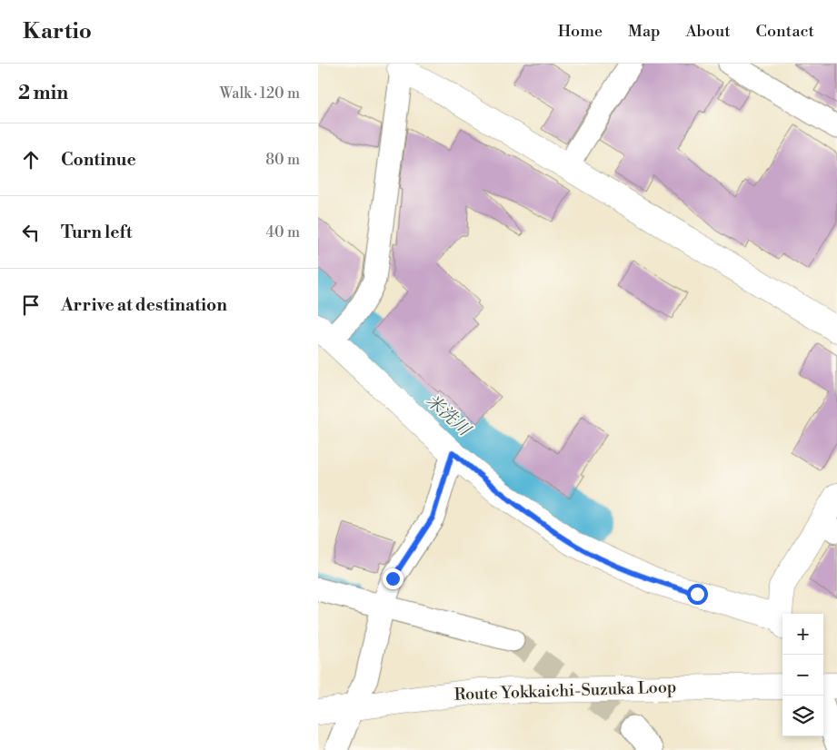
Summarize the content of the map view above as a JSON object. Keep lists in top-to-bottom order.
{
  "streets": {
    "main road": ["Route Yokkaichi-Suzuka Loop"]
  },
  "water": ["米洗川"],
  "page": {
    "header": "Kartio",
    "nav": [
      "Home",
      "Map",
      "About",
      "Contact"
    ],
    "heading": ["2 min", "Walk · 120 m"],
    "list": [
      ["Continue", "80 m"],
      ["Turn left", "40 m"],
      "Arrive at destination"
    ],
    "map_buttons": ["+", "−"]
  }
}
